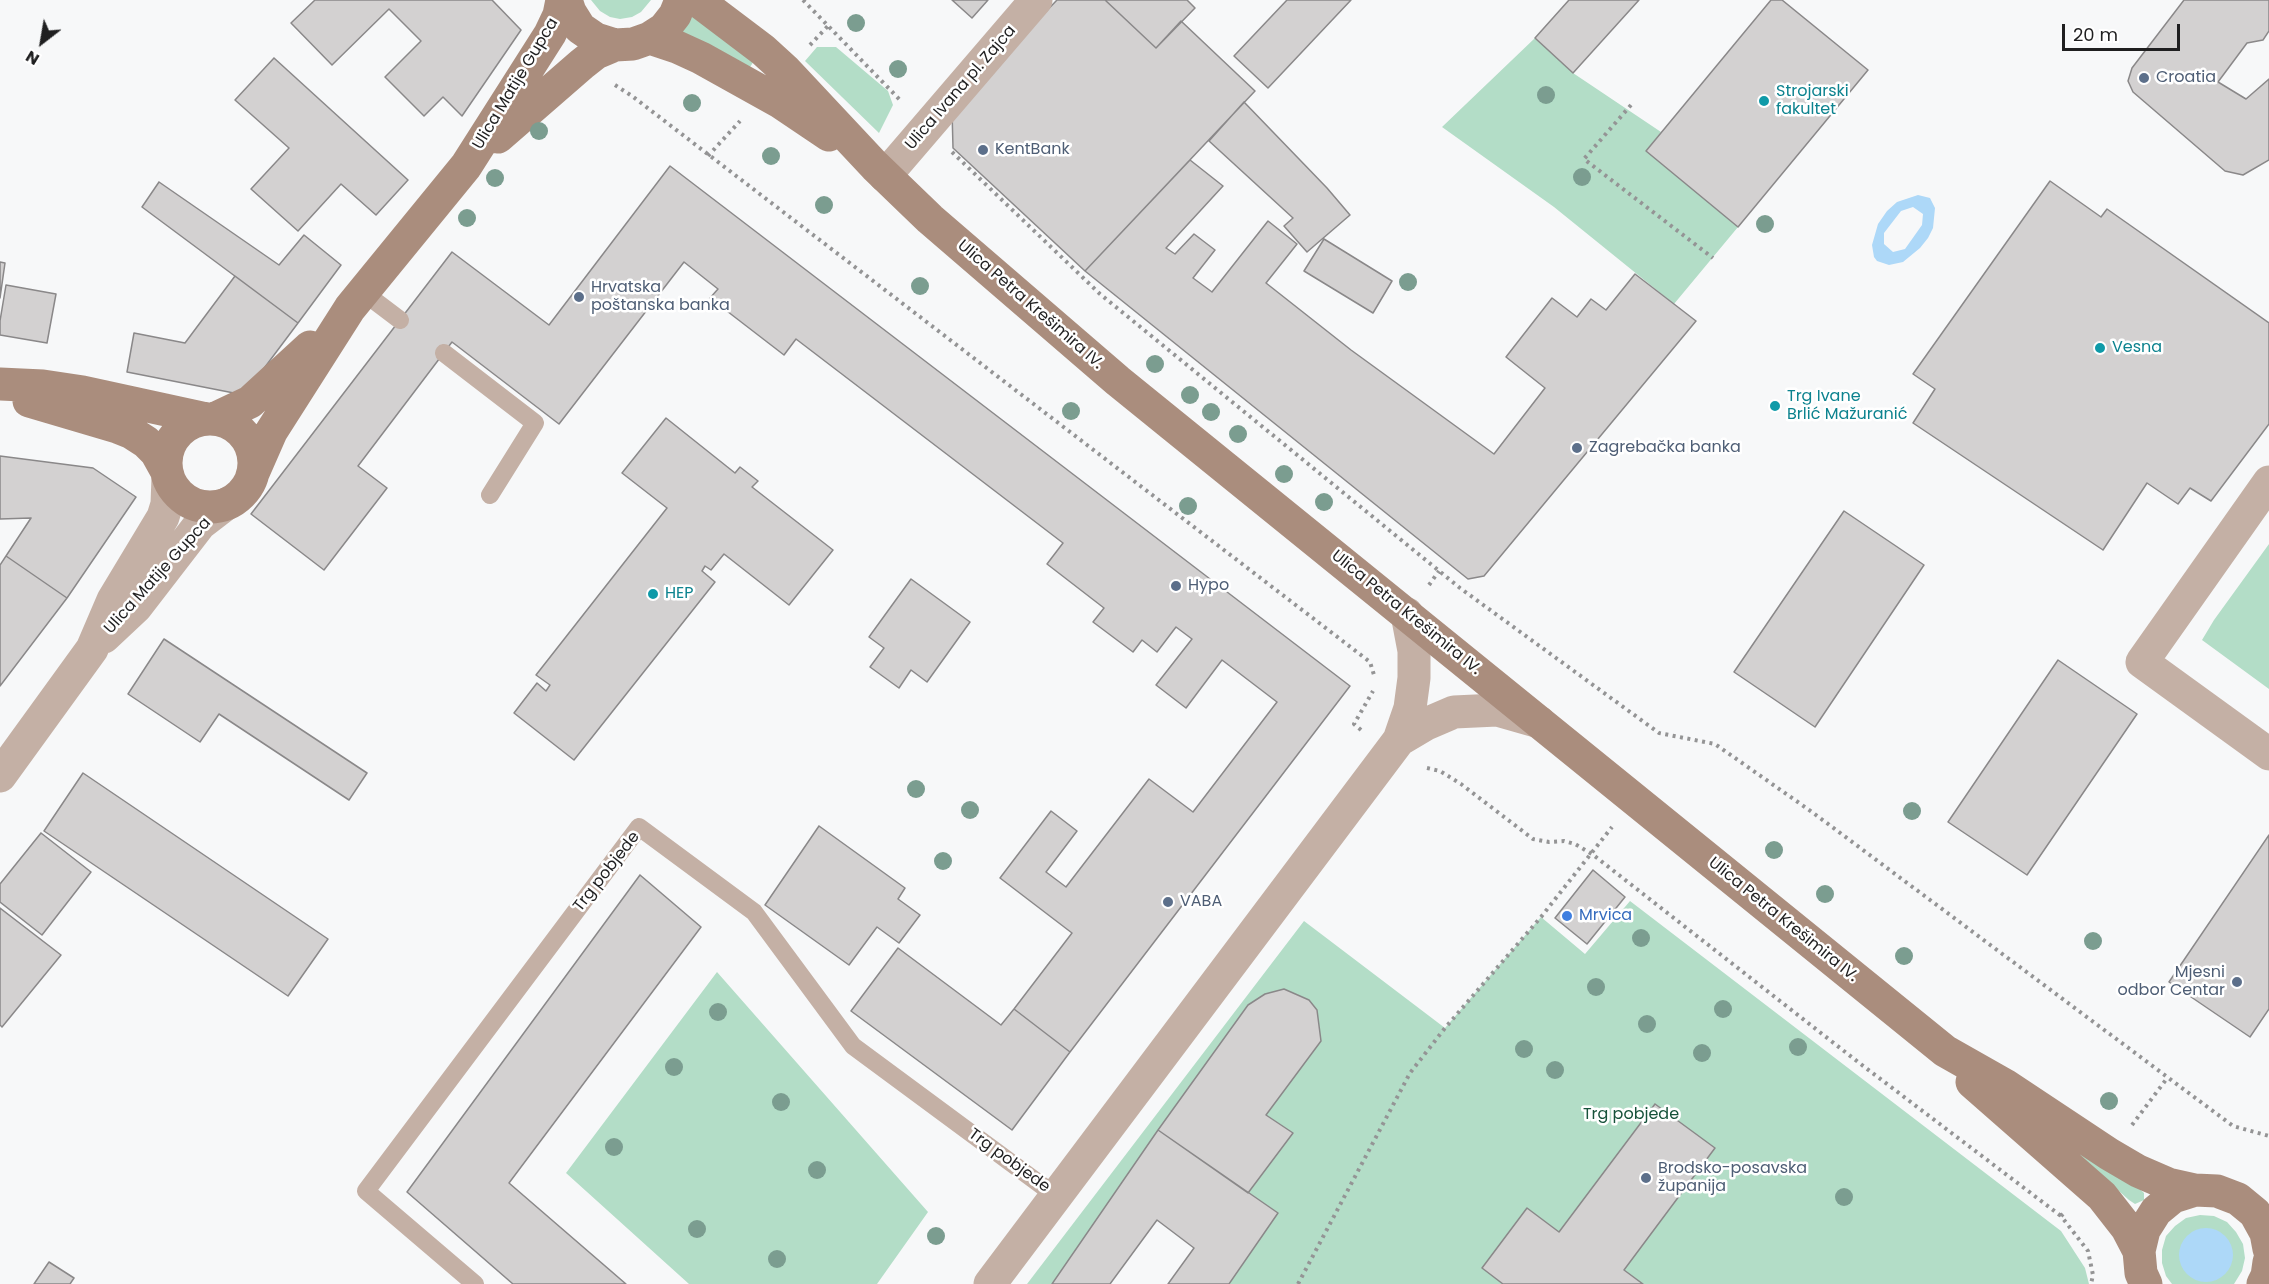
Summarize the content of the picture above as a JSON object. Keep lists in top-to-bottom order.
{
  "streets": {
    "main road": ["Ulica Matije Gupca", "Ulica Petra Krešimira IV."],
    "street": ["Ulica Ivana pl. Zajca", "Trg pobjede"]
  },
  "crossings": [
    ["Ulica Ivana pl. Zajca", "Ulica Petra Krešimira IV."],
    ["Ulica Petra Krešimira IV.", "Trg pobjede"]
  ],
  "parks": ["Trg pobjede"],
  "places": [
    "Croatia",
    "Strojarski fakultet",
    "KentBank",
    "Hrvatska poštanska banka",
    "Vesna",
    "Trg Ivane Brlić Mažuranić",
    "Zagrebačka banka",
    "Hypo",
    "HEP",
    "VABA",
    "Mrvica",
    "Mjesni odbor Centar",
    "Brodsko-posavska županija"
  ],
  "scale_bar": "20 m",
  "north": "bottom left"
}
